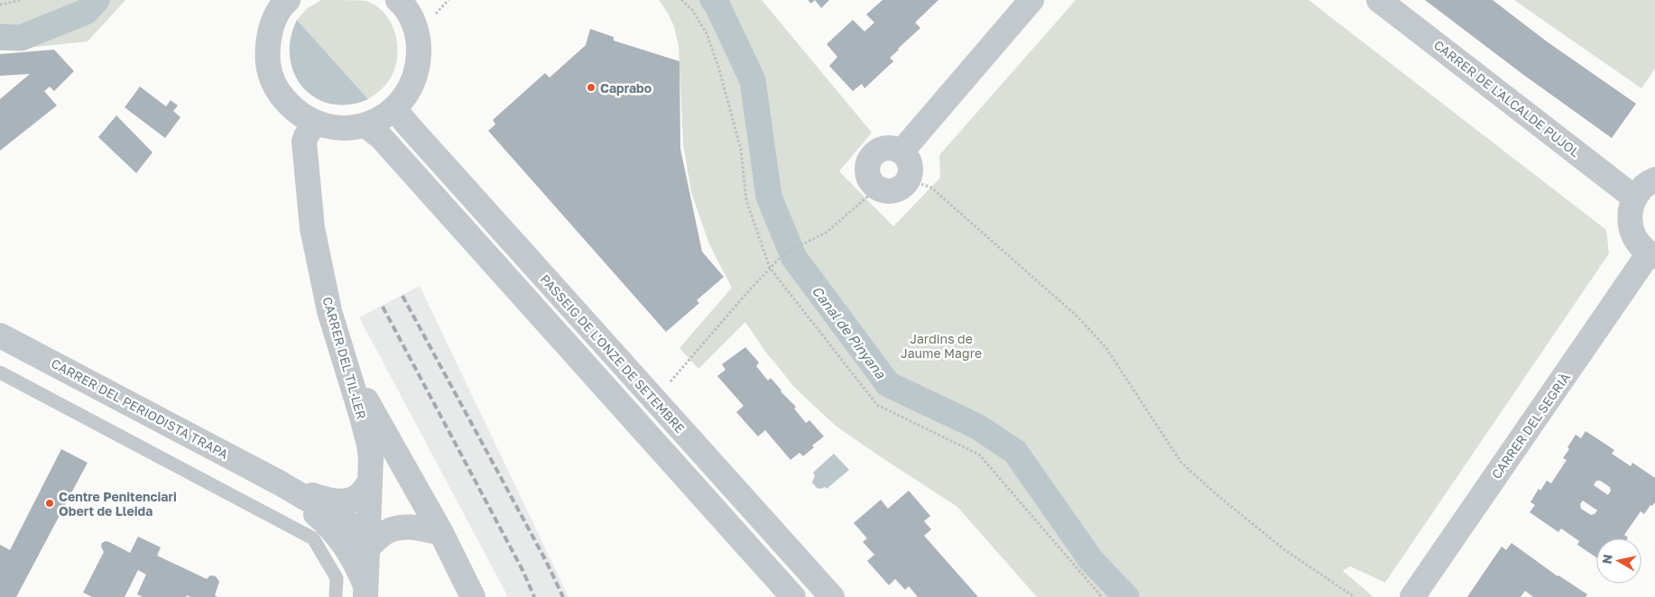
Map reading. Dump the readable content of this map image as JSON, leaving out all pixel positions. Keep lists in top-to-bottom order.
{
  "streets": {
    "street": [
      "CARRER DE L'ALCALDE PUJOL",
      "PASSEIG DE L'ONZE DE SETEMBRE",
      "CARRER DEL TIL·LER",
      "CARRER DEL PERIODISTA TRAPA",
      "CARRER DEL SEGRIÀ"
    ]
  },
  "crossings": [
    ["CARRER DEL TIL·LER", "CARRER DEL PERIODISTA TRAPA"]
  ],
  "water": ["Canal de Pinyana"],
  "parks": ["Jardins de Jaume Magre"],
  "places": ["Caprabo", "Centre Penitenciari Obert de Lleida"],
  "north": "left"
}
